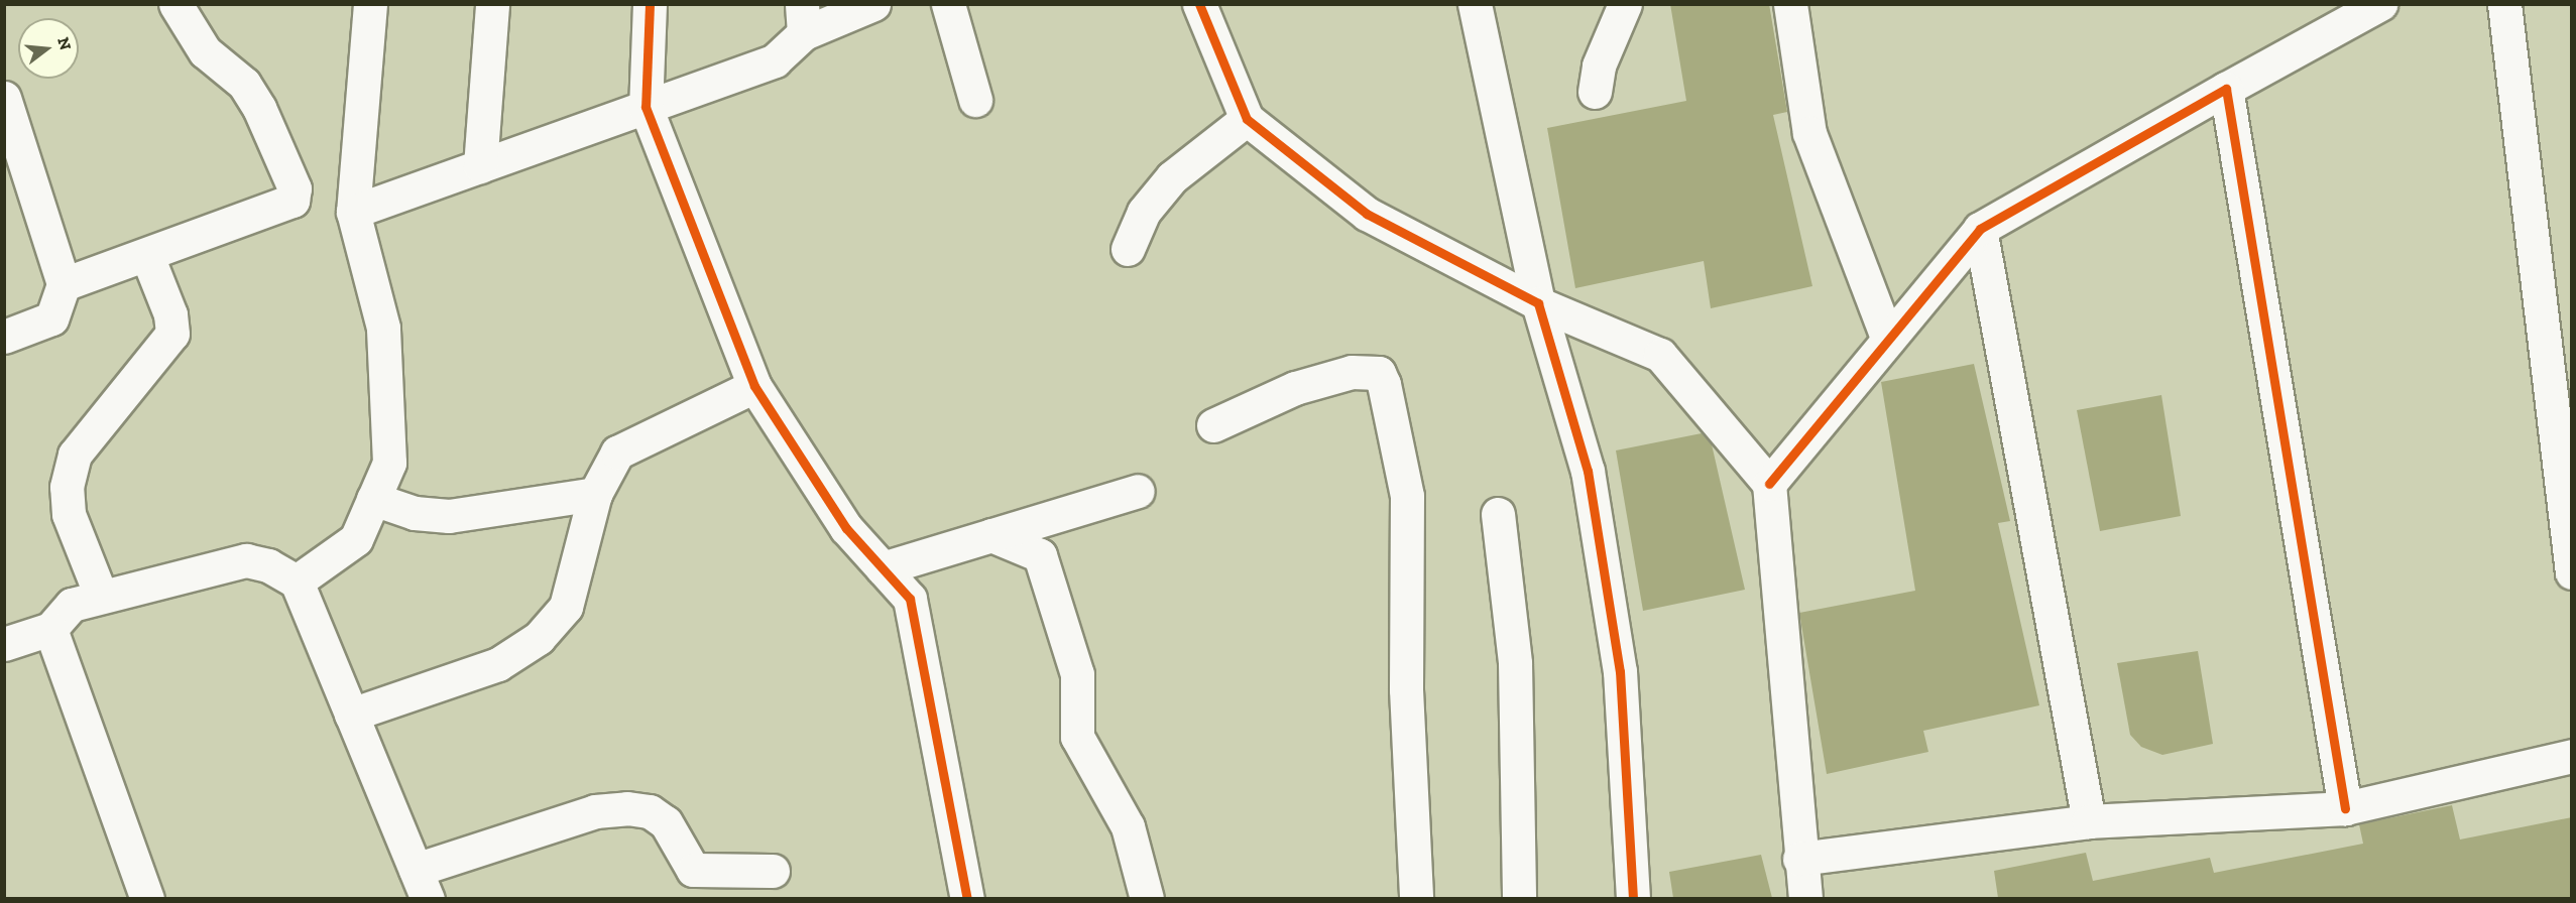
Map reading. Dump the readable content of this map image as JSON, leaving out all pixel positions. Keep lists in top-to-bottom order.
{
  "north": "right"
}
